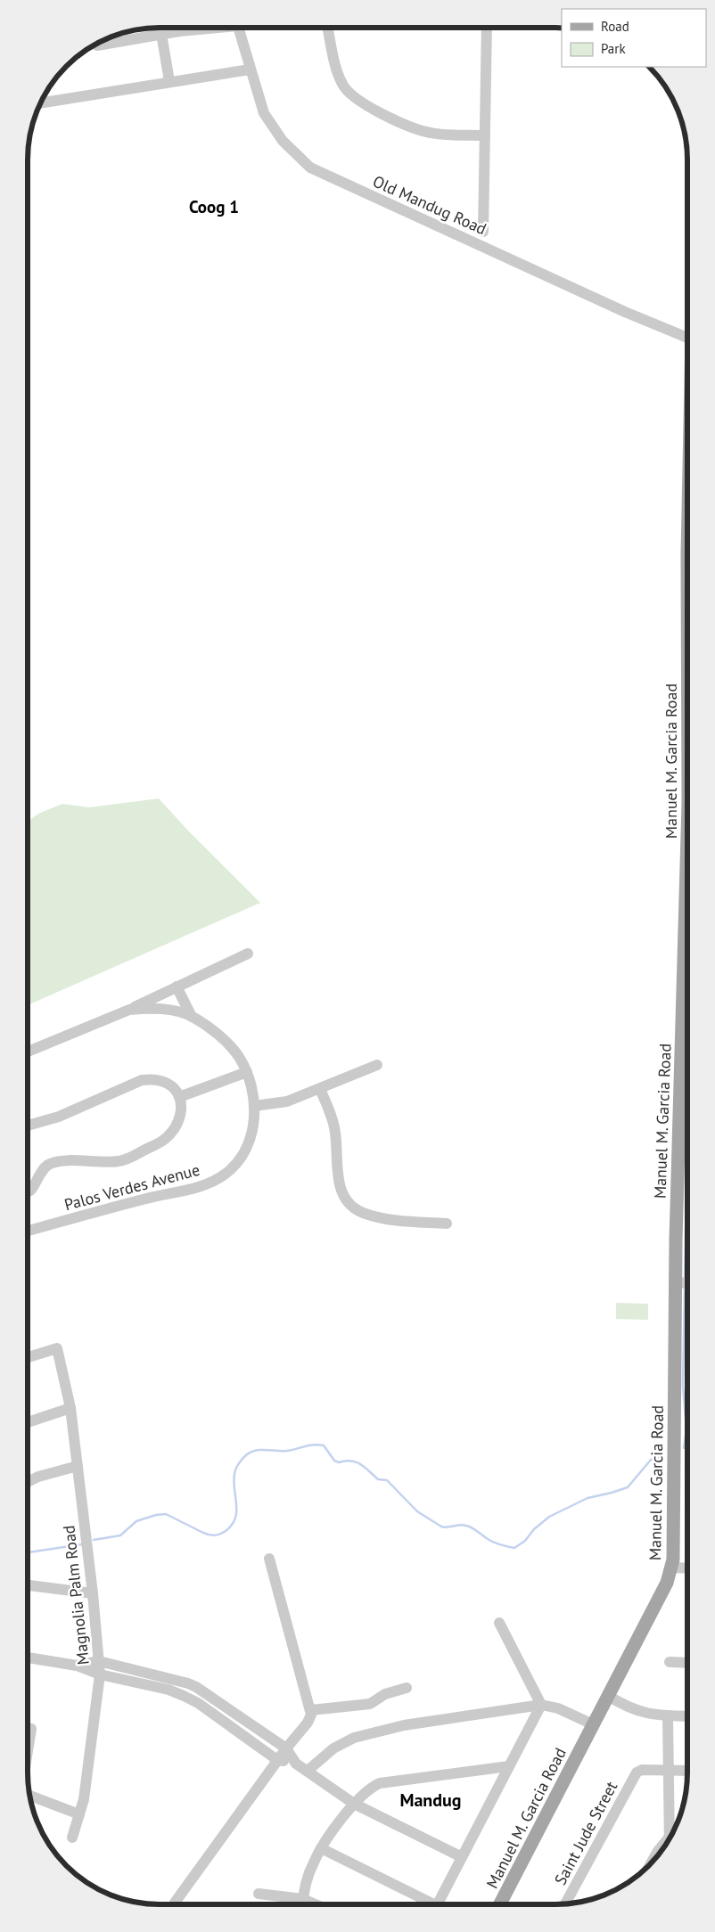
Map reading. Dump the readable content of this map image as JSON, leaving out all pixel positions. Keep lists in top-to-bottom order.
{
  "streets": {
    "main road": ["Manuel M. Garcia Road"],
    "street": [
      "Old Mandug Road",
      "Palos Verdes Avenue",
      "Magnolia Palm Road",
      "Saint Jude Street"
    ]
  },
  "districts": ["Coog 1", "Mandug"],
  "legend": ["Road", "Park"]
}
